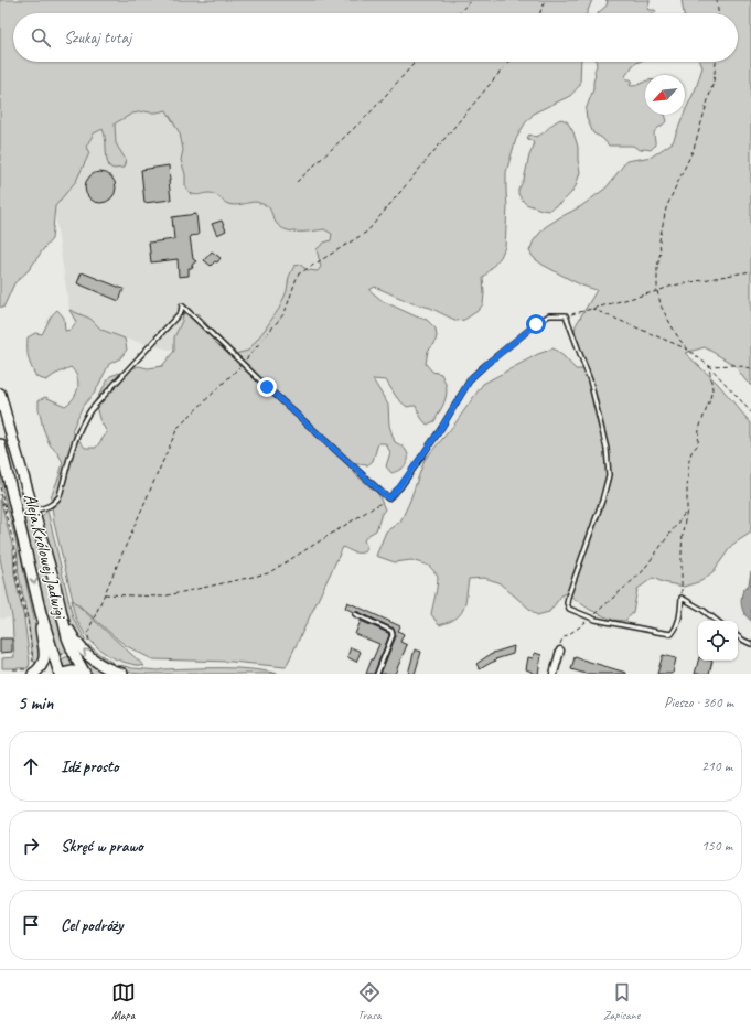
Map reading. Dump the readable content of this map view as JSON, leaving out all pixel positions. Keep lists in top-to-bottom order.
{
  "streets": {
    "main road": ["Aleja Królowej Jadwigi"]
  },
  "north": "bottom left",
  "page": {
    "search": "Szukaj tutaj",
    "heading": ["5 min", "Pieszo · 360 m"],
    "list": [
      ["Idź prosto", "210 m"],
      ["Skręć w prawo", "150 m"],
      "Cel podróży"
    ],
    "nav": ["Mapa", "Trasa", "Zapisane"]
  }
}
